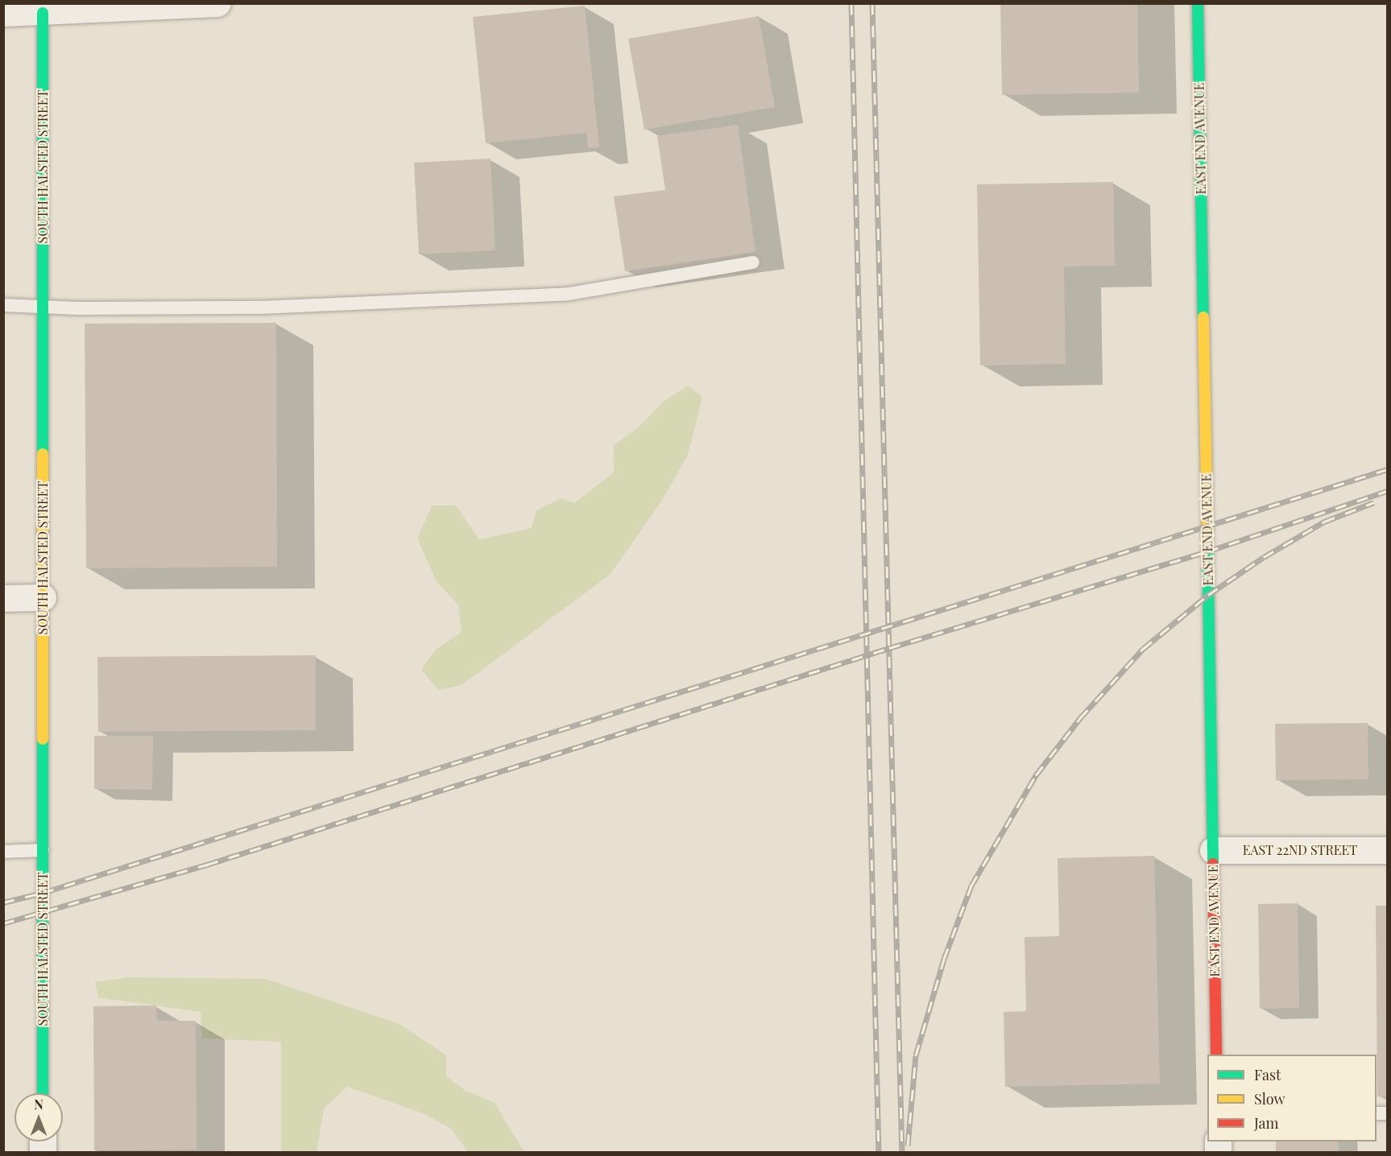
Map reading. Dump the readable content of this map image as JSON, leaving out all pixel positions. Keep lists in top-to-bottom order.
{
  "streets": {
    "street": ["EAST END AVENUE", "SOUTH HALSTED STREET", "EAST 22ND STREET"]
  },
  "crossings": [
    ["EAST END AVENUE", "EAST 22ND STREET"]
  ],
  "legend": ["Fast", "Slow", "Jam"],
  "north": "top"
}
